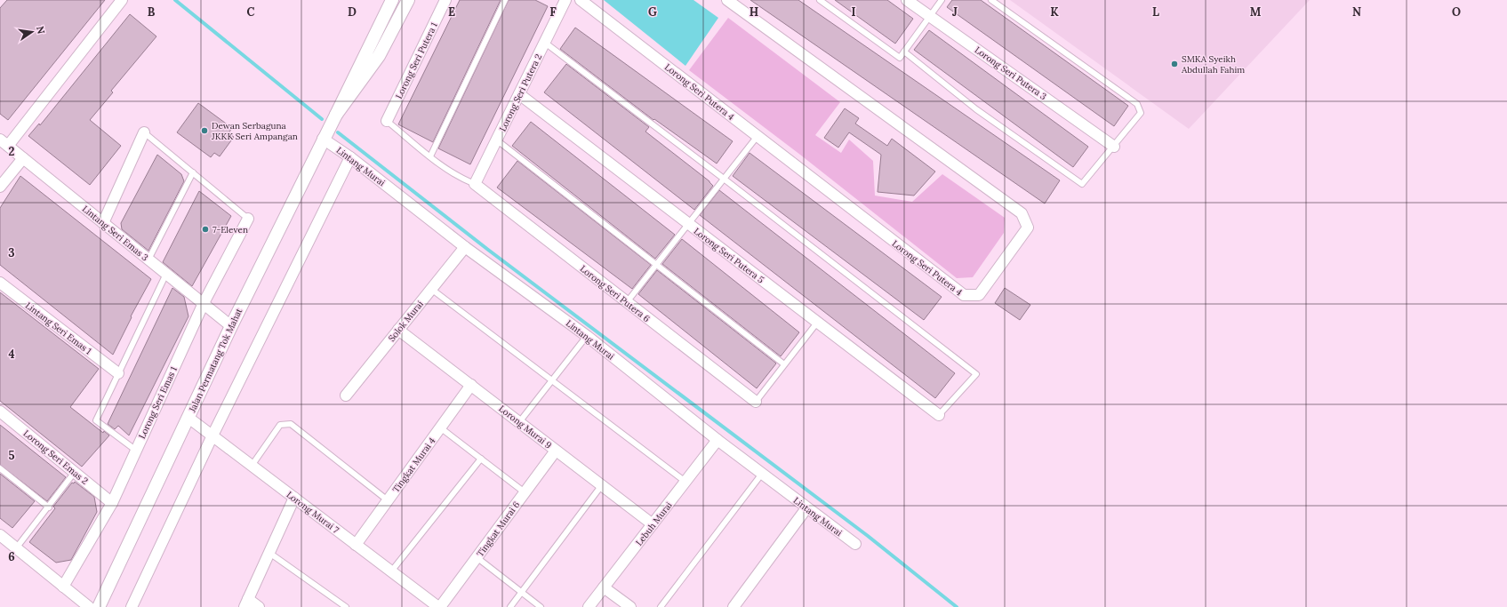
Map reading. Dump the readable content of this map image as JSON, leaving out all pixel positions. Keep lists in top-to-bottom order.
{
  "streets": {
    "street": [
      "Lorong Seri Putera 1",
      "Lorong Seri Putera 3",
      "Lorong Seri Putera 4",
      "Lorong Seri Putera 2",
      "Lintang Murai",
      "Lintang Seri Emas 3",
      "Lorong Seri Putera 5",
      "Lorong Seri Putera 6",
      "Solok Murai",
      "Lintang Seri Emas 1",
      "Jalan Permatang Tok Mahat",
      "Lorong Seri Emas 1",
      "Lorong Murai 9",
      "Lorong Seri Emas 2",
      "Tingkat Murai 4",
      "Lorong Murai 7",
      "Lebuh Murai",
      "Tingkat Murai 6"
    ]
  },
  "crossings": [
    ["Lorong Seri Putera 2", "Lorong Seri Putera 5"],
    ["Lorong Seri Putera 2", "Lorong Seri Putera 6"],
    ["Lintang Murai", "Solok Murai"],
    ["Lintang Murai", "Jalan Permatang Tok Mahat"],
    ["Lintang Murai", "Lebuh Murai"],
    ["Lintang Seri Emas 3", "Jalan Permatang Tok Mahat"],
    ["Lintang Seri Emas 3", "Lorong Seri Emas 1"],
    ["Solok Murai", "Lorong Murai 9"],
    ["Jalan Permatang Tok Mahat", "Lorong Murai 7"],
    ["Lorong Seri Emas 1", "Lorong Seri Emas 2"],
    ["Lorong Murai 9", "Tingkat Murai 4"],
    ["Lorong Murai 9", "Lebuh Murai"],
    ["Lorong Murai 9", "Tingkat Murai 6"],
    ["Tingkat Murai 4", "Lorong Murai 7"],
    ["Lorong Murai 7", "Tingkat Murai 6"]
  ],
  "places": ["SMKA Syeikh Abdullah Fahim", "Dewan Serbaguna JKKK Seri Ampangan", "7-Eleven"],
  "north": "right",
  "grid": {
    "columns": [
      "B",
      "C",
      "D",
      "E",
      "F",
      "G",
      "H",
      "I",
      "J",
      "K",
      "L",
      "M",
      "N",
      "O"
    ],
    "rows": [
      "2",
      "3",
      "4",
      "5",
      "6"
    ]
  }
}
